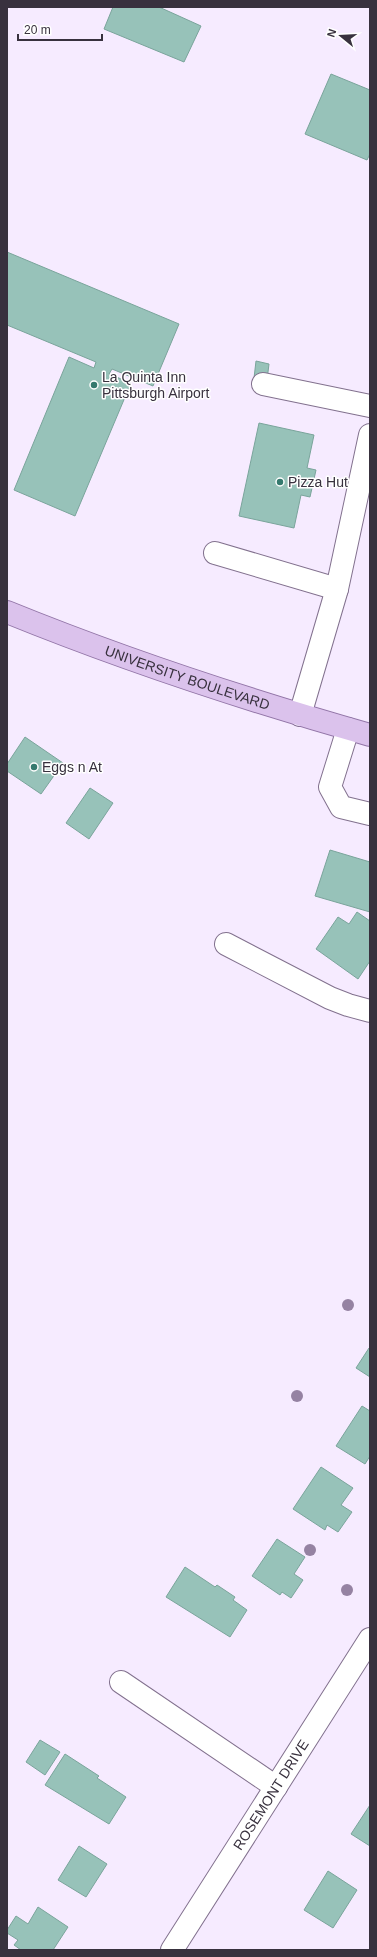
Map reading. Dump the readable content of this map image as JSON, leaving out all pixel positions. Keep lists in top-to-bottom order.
{
  "streets": {
    "main road": ["UNIVERSITY BOULEVARD"],
    "street": ["ROSEMONT DRIVE"]
  },
  "places": ["La Quinta Inn Pittsburgh Airport", "Pizza Hut", "Eggs n At"],
  "scale_bar": "20 m",
  "north": "left"
}
